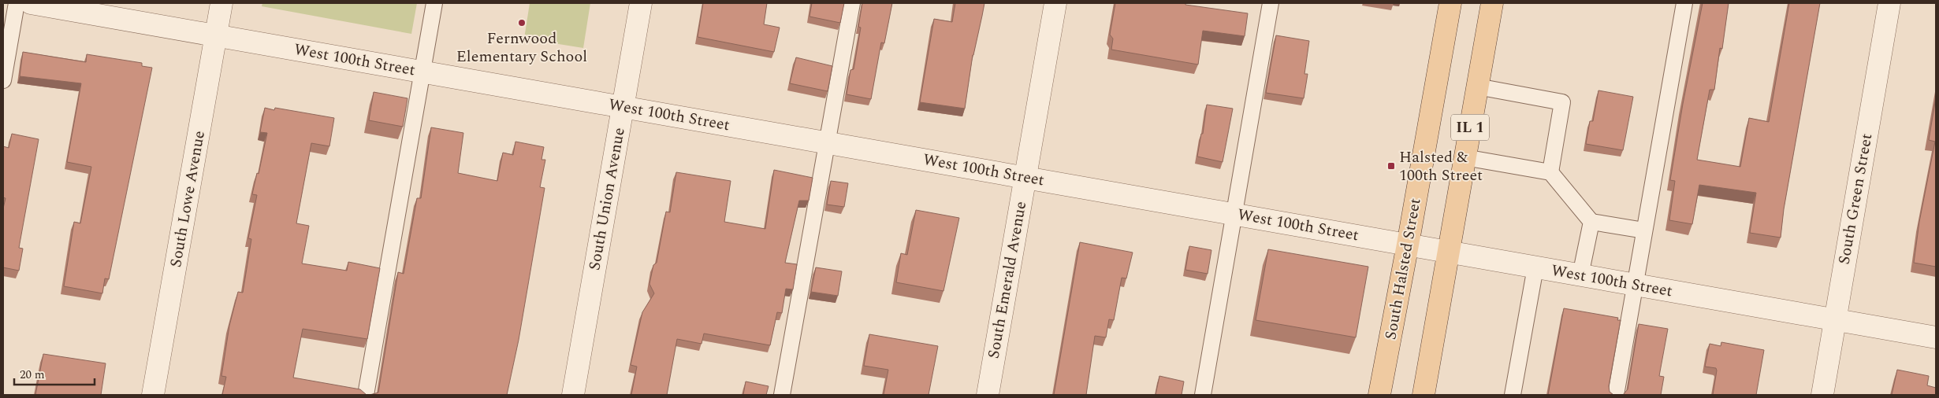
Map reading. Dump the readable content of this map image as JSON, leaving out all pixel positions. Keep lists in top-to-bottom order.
{
  "streets": {
    "main road": ["IL 1", "South Halsted Street"],
    "street": [
      "West 100th Street",
      "South Lowe Avenue",
      "South Union Avenue",
      "South Green Street",
      "South Emerald Avenue"
    ]
  },
  "crossings": [
    ["West 100th Street", "IL 1"],
    ["West 100th Street", "South Lowe Avenue"],
    ["West 100th Street", "South Union Avenue"],
    ["West 100th Street", "South Green Street"],
    ["West 100th Street", "South Halsted Street"],
    ["West 100th Street", "South Emerald Avenue"]
  ],
  "places": {
    "other": ["Fernwood Elementary School"],
    "transit": ["Halsted & 100th Street"]
  },
  "scale_bar": "20 m"
}
